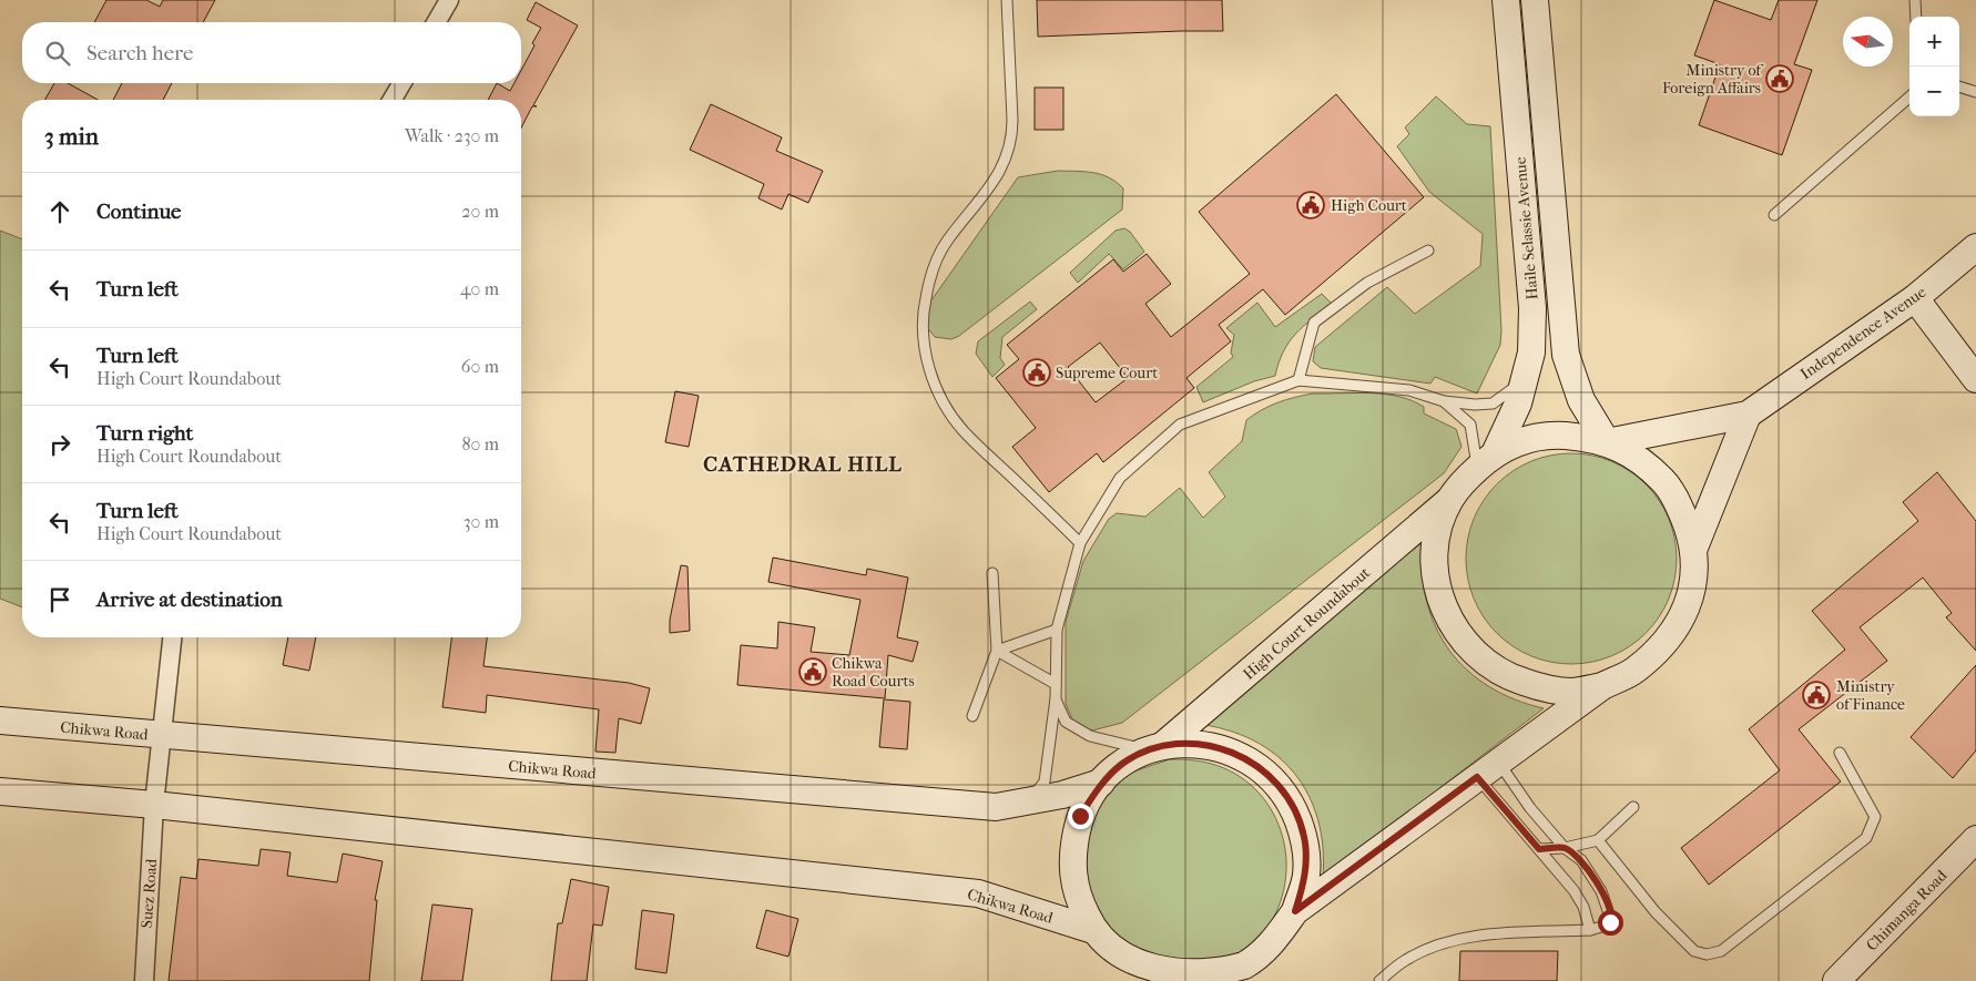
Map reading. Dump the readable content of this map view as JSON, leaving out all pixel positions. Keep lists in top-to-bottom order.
{
  "streets": {
    "main road": [
      "Haile Selassie Avenue",
      "Independence Avenue",
      "High Court Roundabout",
      "Chikwa Road",
      "Chimanga Road"
    ],
    "street": ["Suez Road"]
  },
  "crossings": [
    ["Haile Selassie Avenue", "Independence Avenue"],
    ["Haile Selassie Avenue", "High Court Roundabout"],
    ["Independence Avenue", "High Court Roundabout"],
    ["High Court Roundabout", "Chikwa Road"],
    ["Chikwa Road", "Suez Road"]
  ],
  "districts": ["CATHEDRAL HILL"],
  "places": {
    "public building": [
      "Ministry of Foreign Affairs",
      "High Court",
      "Supreme Court",
      "Chikwa Road Courts",
      "Ministry of Finance"
    ]
  },
  "north": "left",
  "page": {
    "map_buttons": ["+", "−"],
    "search": "Search here",
    "heading": ["3 min", "Walk · 230 m"],
    "list": [
      ["Continue", "20 m"],
      ["Turn left", "40 m"],
      ["Turn left", "High Court Roundabout", "60 m"],
      ["Turn right", "High Court Roundabout", "80 m"],
      ["Turn left", "High Court Roundabout", "30 m"],
      "Arrive at destination"
    ]
  }
}
